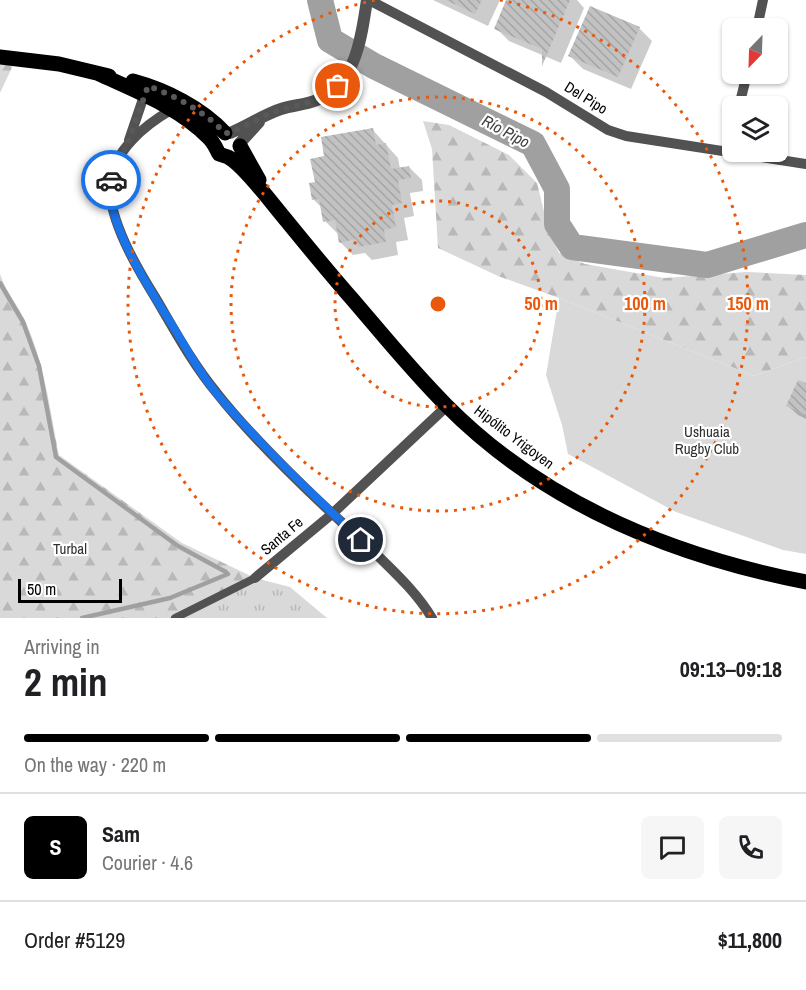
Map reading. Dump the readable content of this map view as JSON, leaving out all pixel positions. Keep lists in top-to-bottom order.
{
  "streets": {
    "main road": ["Hipólito Yrigoyen"],
    "street": ["Del Pipo", "Santa Fe"]
  },
  "crossings": [
    ["Hipólito Yrigoyen", "Santa Fe"]
  ],
  "water": ["Río Pipo"],
  "parks": ["Ushuaia Rugby Club", "Turbal"],
  "scale_bar": "50 m",
  "north": "bottom left",
  "page": {
    "scale": "50 m",
    "heading": ["2 min", "Arriving in", "09:13–09:18"],
    "panel": [
      "Sam",
      "Courier · 4.6",
      "Order #5129",
      "$11,800"
    ],
    "bar": "On the way · 220 m",
    "round": "S"
  },
  "rings": ["50 m", "100 m", "150 m"]
}
